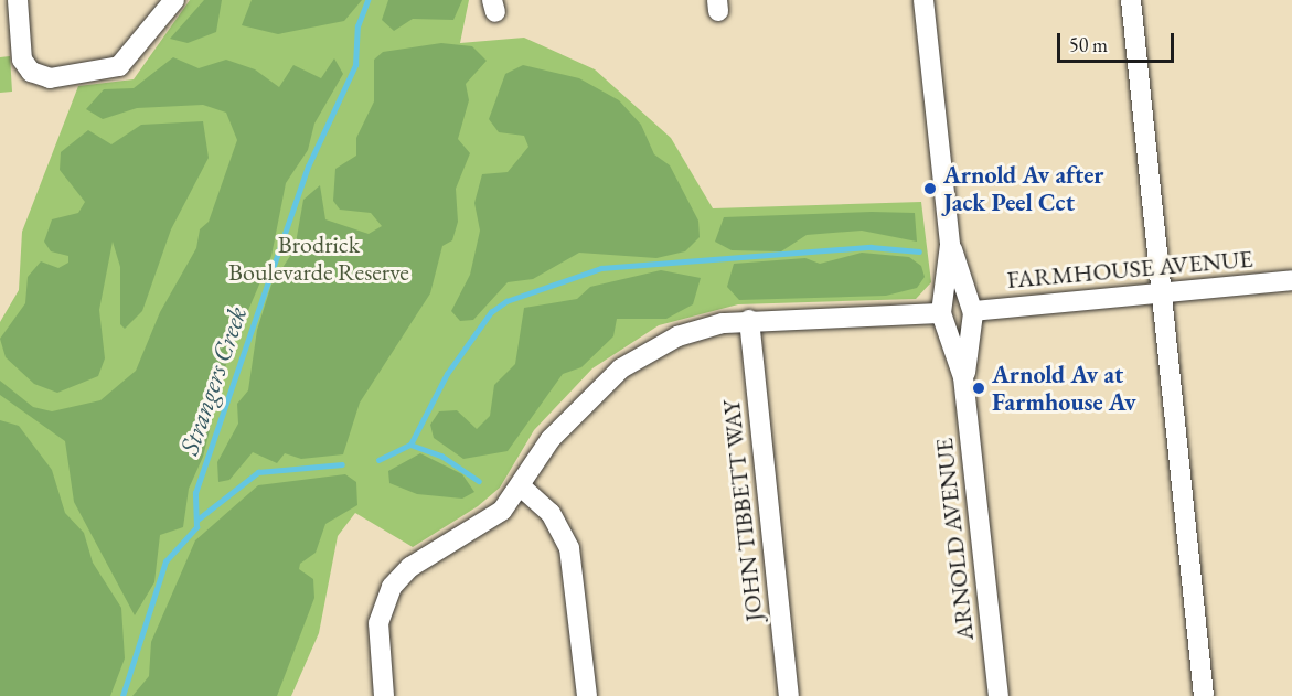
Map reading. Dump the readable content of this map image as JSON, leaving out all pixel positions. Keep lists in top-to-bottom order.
{
  "streets": {
    "street": ["FARMHOUSE AVENUE", "JOHN TIBBETT WAY", "ARNOLD AVENUE"]
  },
  "crossings": [
    ["FARMHOUSE AVENUE", "ARNOLD AVENUE"]
  ],
  "water": ["Strangers Creek"],
  "parks": ["Brodrick Boulevarde Reserve"],
  "places": ["Arnold Av after Jack Peel Cct", "Arnold Av at Farmhouse Av"],
  "scale_bar": "50 m"
}
